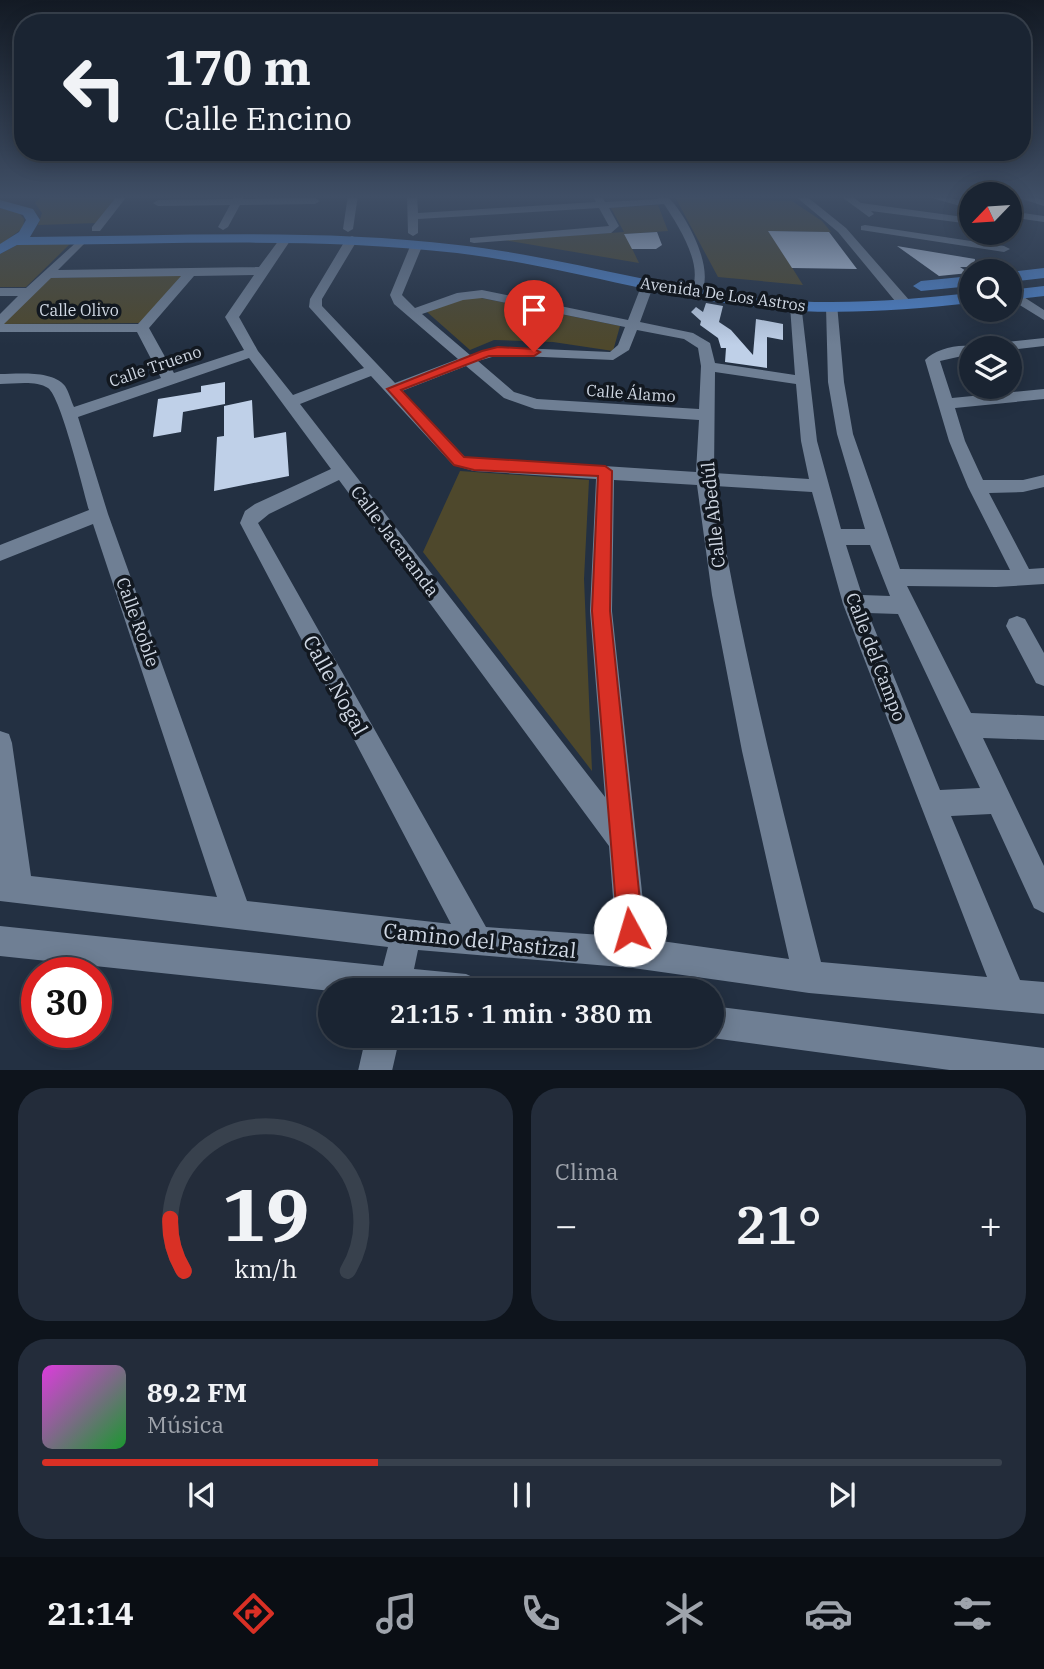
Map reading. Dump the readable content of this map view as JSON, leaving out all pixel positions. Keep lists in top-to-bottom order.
{
  "streets": {
    "main road": ["Avenida De Los Astros"],
    "street": [
      "Calle Olivo",
      "Calle Trueno",
      "Calle Álamo",
      "Calle Abedúl",
      "Calle Jacaranda",
      "Calle Roble",
      "Calle del Campo",
      "Calle Nogal",
      "Camino del Pastizal"
    ]
  },
  "crossings": [
    ["Avenida De Los Astros", "Calle del Campo"],
    ["Calle Olivo", "Calle Trueno"],
    ["Calle Trueno", "Calle Jacaranda"],
    ["Calle Trueno", "Calle Roble"],
    ["Calle Álamo", "Calle Abedúl"],
    ["Calle Abedúl", "Camino del Pastizal"],
    ["Calle Jacaranda", "Calle Nogal"],
    ["Calle Roble", "Camino del Pastizal"],
    ["Calle del Campo", "Camino del Pastizal"],
    ["Calle Nogal", "Camino del Pastizal"]
  ],
  "north": "bottom left",
  "page": {
    "turn": ["170 m", "Calle Encino"],
    "limit": "30",
    "trip": "21:15 · 1 min · 380 m",
    "tile": "Clima",
    "heat": ["−", "21°", "+"],
    "song": ["89.2 FM", "Música"],
    "tabs": "21:14",
    "gauge": ["19", "km/h"]
  }
}
